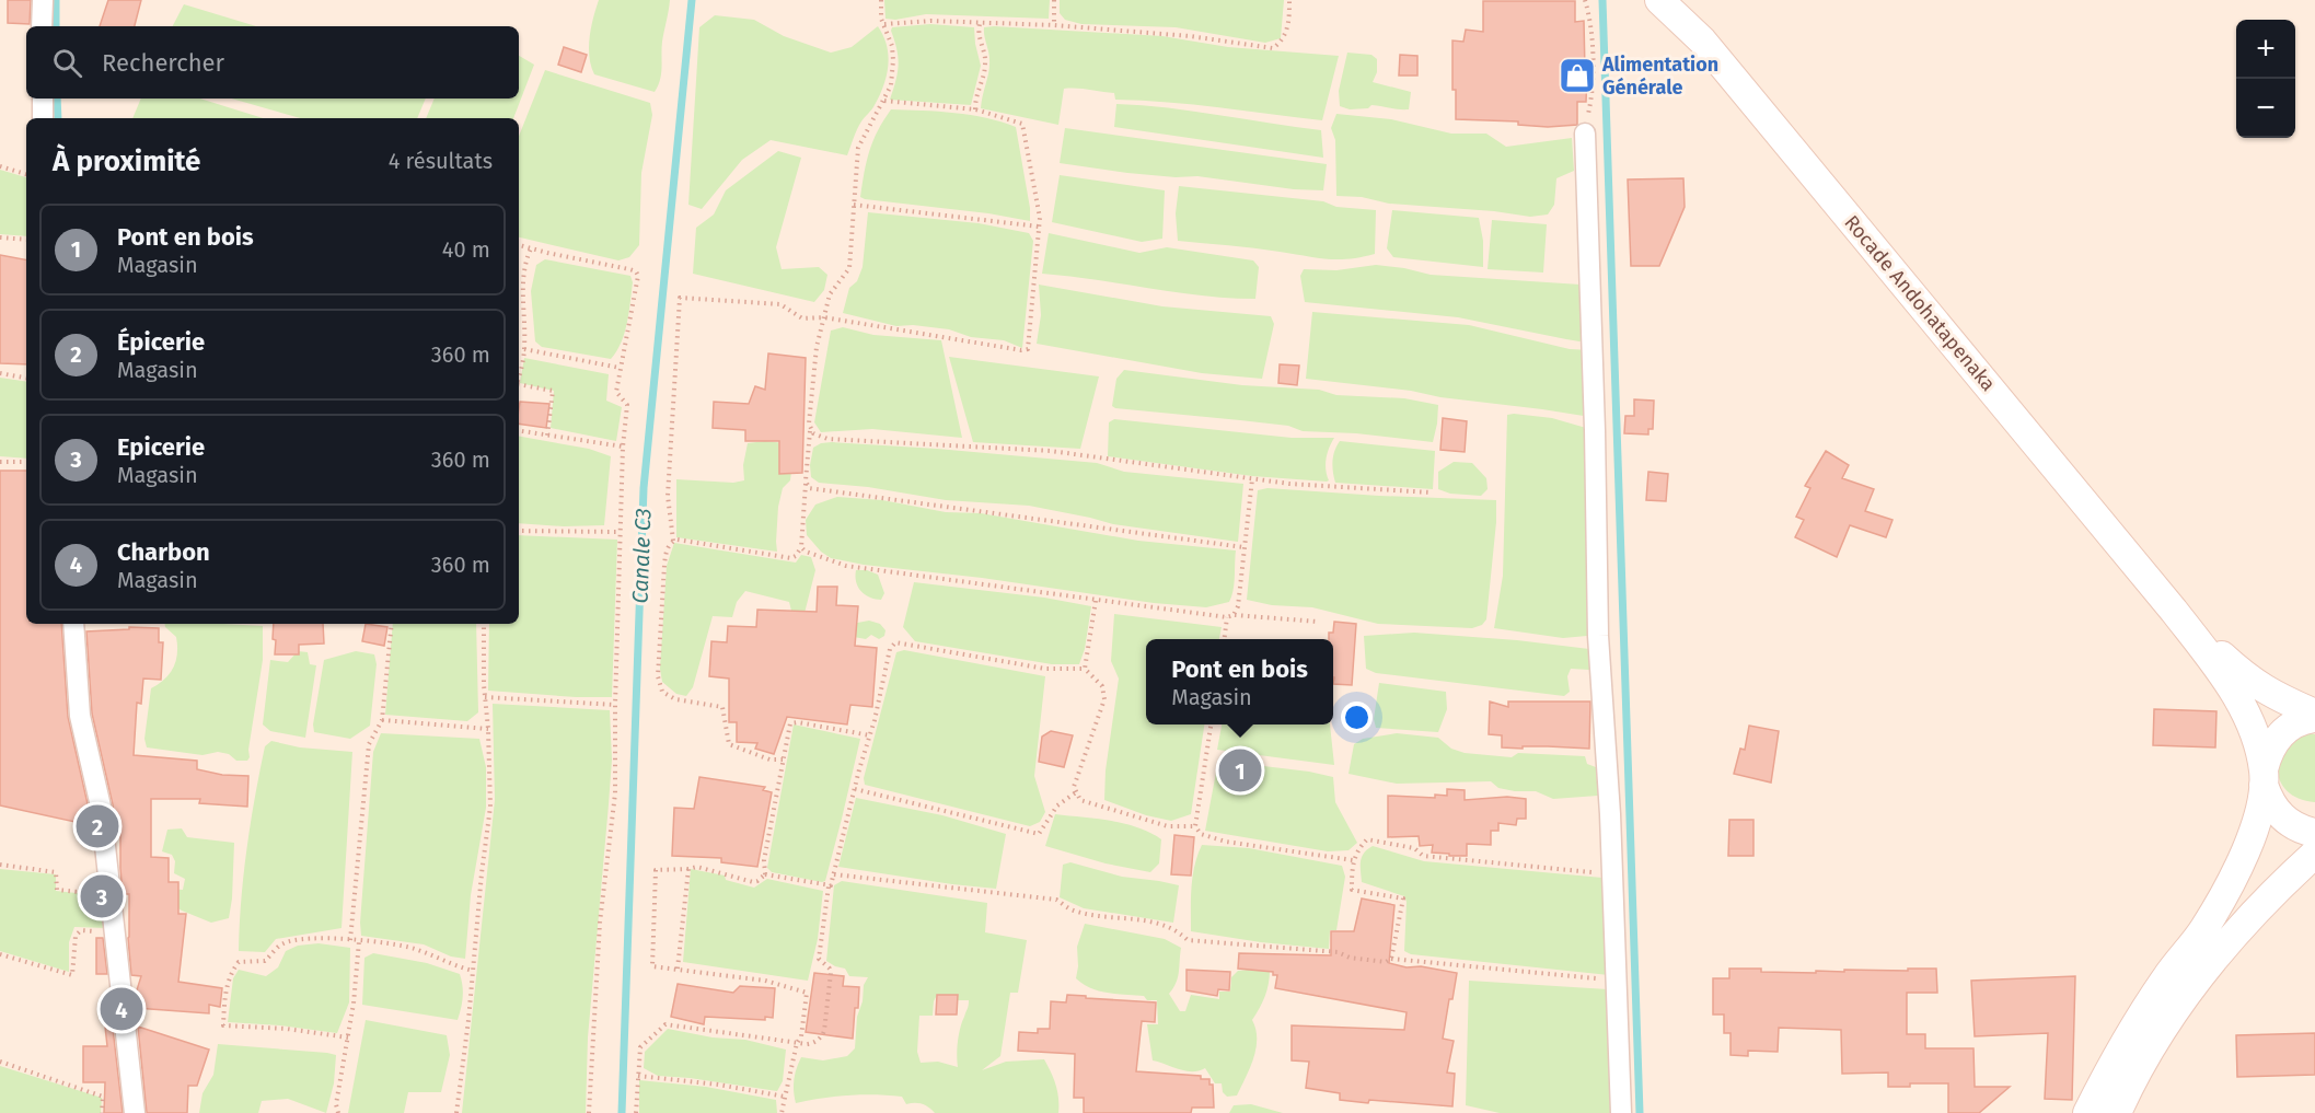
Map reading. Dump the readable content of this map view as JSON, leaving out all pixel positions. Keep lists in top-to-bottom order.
{
  "streets": {
    "main road": ["Rocade Andohatapenaka"]
  },
  "water": ["Canale C3"],
  "places": {
    "shop": ["Alimentation Générale"]
  },
  "page": {
    "map_buttons": ["+", "−"],
    "search": "Rechercher",
    "heading": ["À proximité", "4 résultats"],
    "list": [
      {
        "mark": "1",
        "name": "Pont en bois",
        "note": "Magasin",
        "value": "40 m"
      },
      {
        "mark": "2",
        "name": "Épicerie",
        "note": "Magasin",
        "value": "360 m"
      },
      {
        "mark": "3",
        "name": "Epicerie",
        "note": "Magasin",
        "value": "360 m"
      },
      {
        "mark": "4",
        "name": "Charbon",
        "note": "Magasin",
        "value": "360 m"
      }
    ],
    "popup": ["Pont en bois", "Magasin"],
    "pins": [
      "1",
      "2",
      "3",
      "4"
    ]
  }
}
